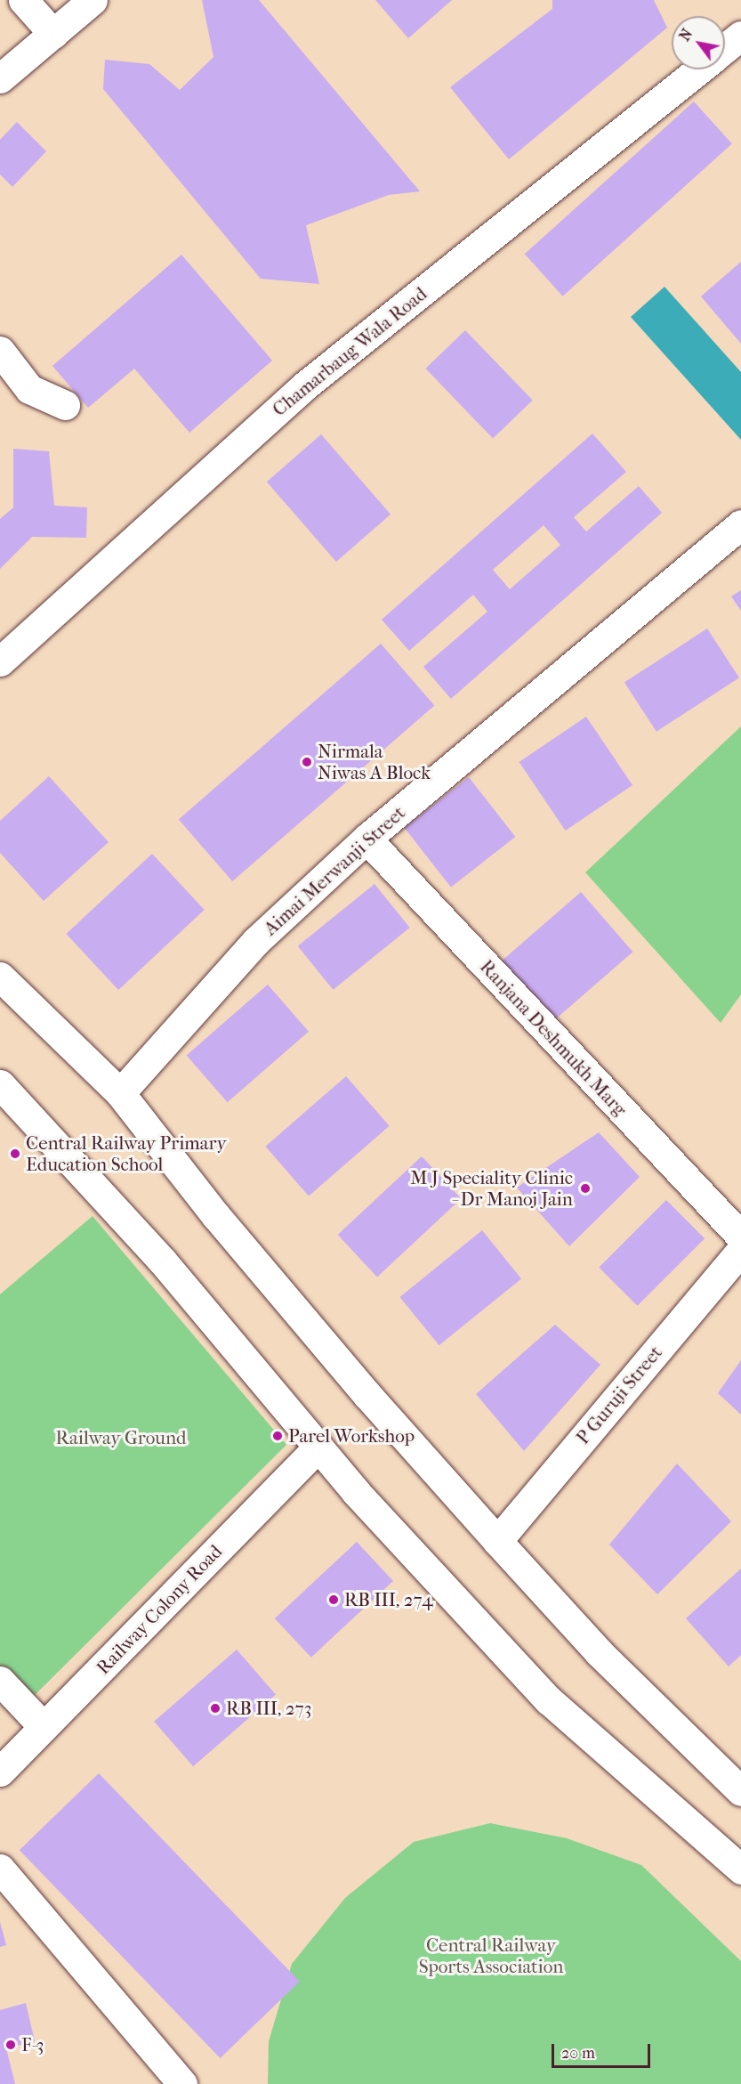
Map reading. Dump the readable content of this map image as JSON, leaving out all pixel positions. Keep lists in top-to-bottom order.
{
  "streets": {
    "main road": [
      "Chamarbaug Wala Road",
      "Aimai Merwanji Street",
      "Ranjana Deshmukh Marg",
      "P Guruji Street",
      "Railway Colony Road"
    ]
  },
  "crossings": [
    ["Aimai Merwanji Street", "Ranjana Deshmukh Marg"]
  ],
  "parks": ["Railway Ground", "Central Railway Sports Association"],
  "places": [
    "Nirmala Niwas A Block",
    "Central Railway Primary Education School",
    "M J Speciality Clinic - Dr Manoj Jain",
    "Parel Workshop",
    "RB III, 274",
    "RB III, 273",
    "F-3"
  ],
  "scale_bar": "20 m",
  "north": "top left"
}
